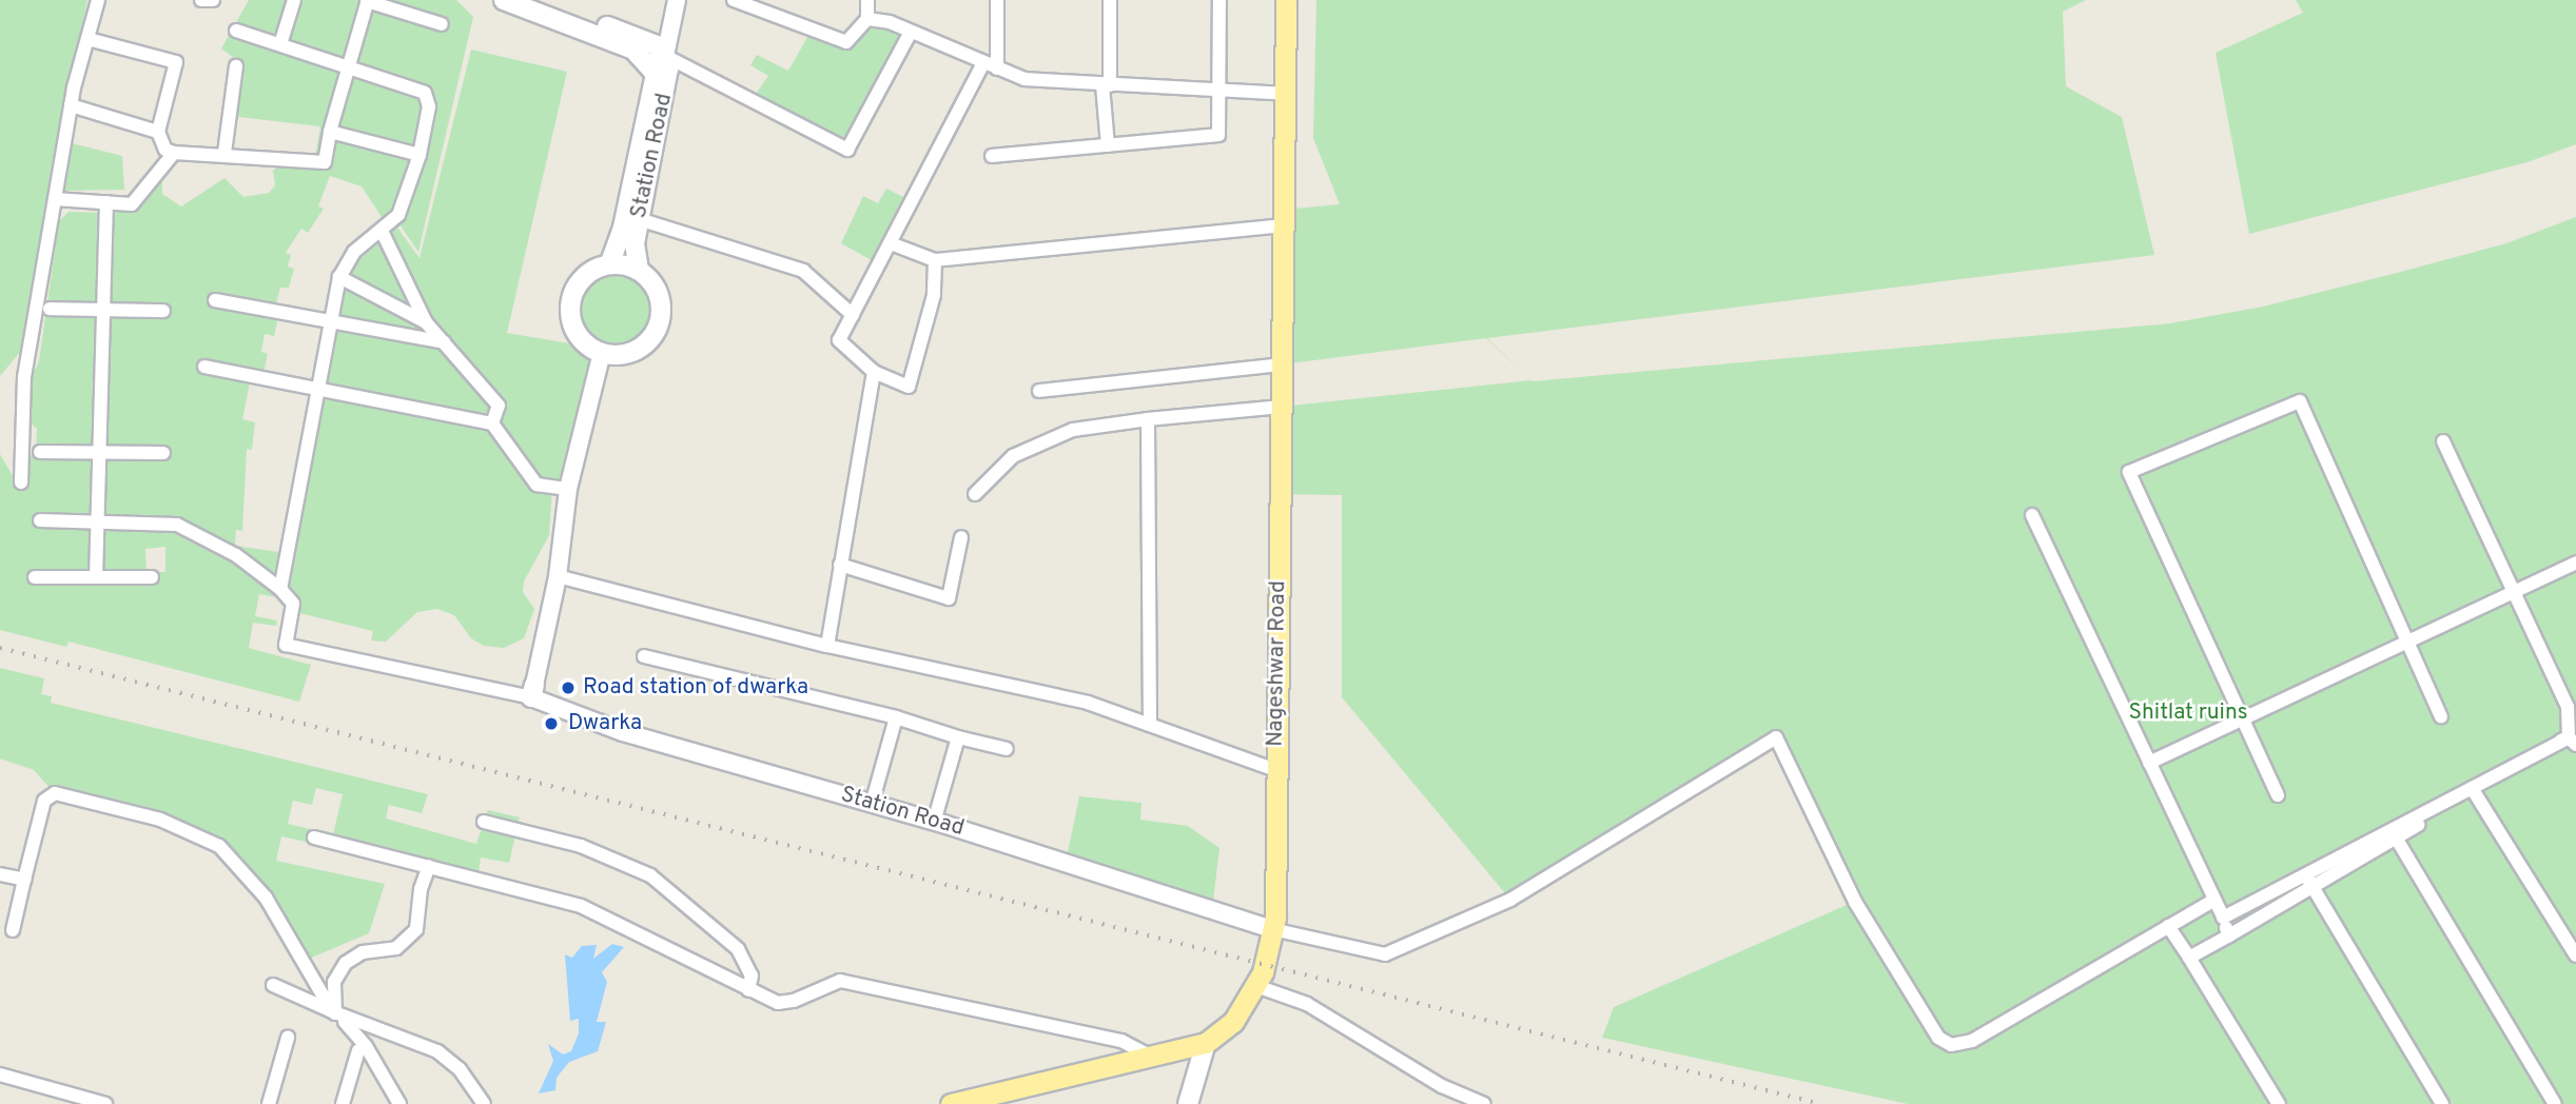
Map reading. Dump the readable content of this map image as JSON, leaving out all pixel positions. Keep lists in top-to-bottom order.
{
  "streets": {
    "main road": ["Station Road", "Nageshwar Road"]
  },
  "crossings": [
    ["Station Road", "Nageshwar Road"]
  ],
  "parks": ["Shitlat ruins"],
  "places": ["Road station of dwarka", "Dwarka"]
}
